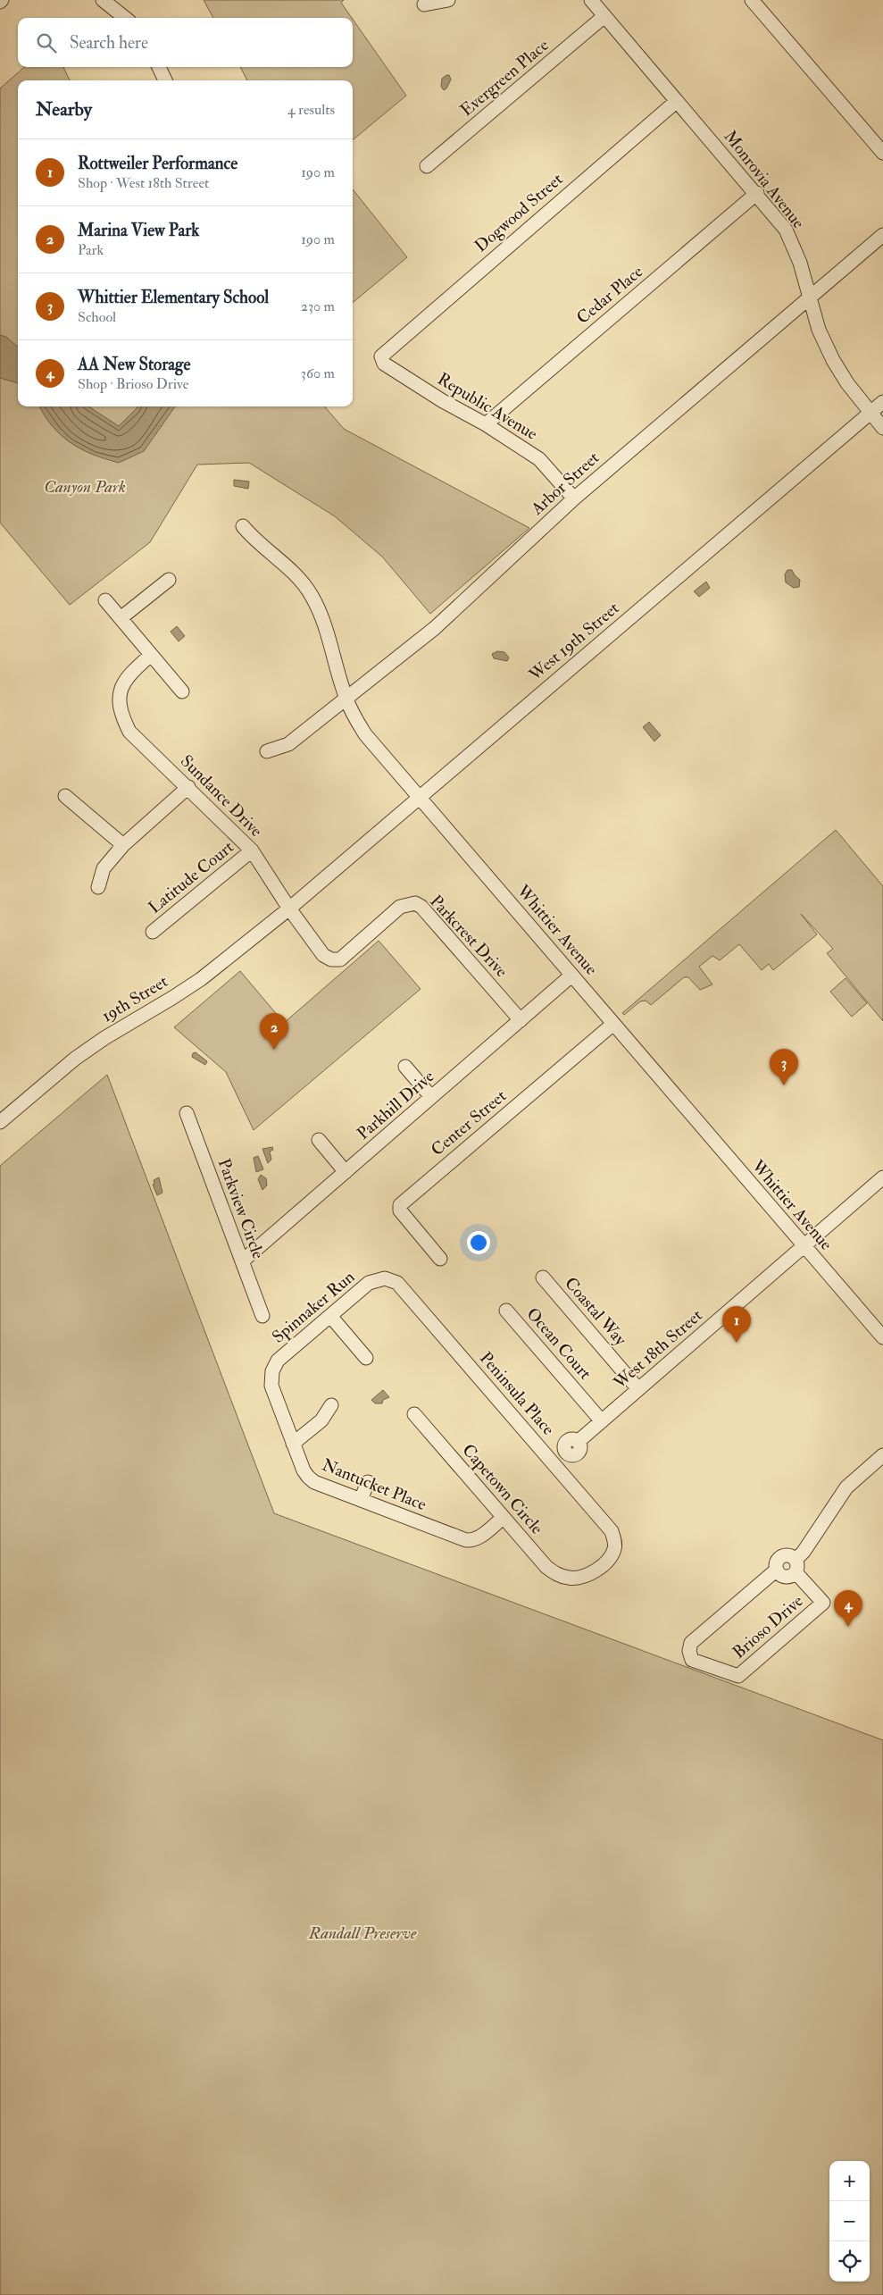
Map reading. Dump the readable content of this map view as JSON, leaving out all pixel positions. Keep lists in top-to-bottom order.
{
  "streets": {
    "street": [
      "Evergreen Place",
      "Monrovia Avenue",
      "Dogwood Street",
      "Cedar Place",
      "Republic Avenue",
      "Arbor Street",
      "West 19th Street",
      "Sundance Drive",
      "Latitude Court",
      "Whittier Avenue",
      "Parkcrest Drive",
      "19th Street",
      "Parkhill Drive",
      "Center Street",
      "Parkview Circle",
      "Spinnaker Run",
      "Coastal Way",
      "Ocean Court",
      "West 18th Street",
      "Peninsula Place",
      "Nantucket Place",
      "Capetown Circle",
      "Brioso Drive"
    ]
  },
  "crossings": [
    ["Evergreen Place", "Monrovia Avenue"],
    ["Monrovia Avenue", "Dogwood Street"],
    ["Monrovia Avenue", "Cedar Place"],
    ["Monrovia Avenue", "Arbor Street"],
    ["Monrovia Avenue", "West 19th Street"],
    ["Dogwood Street", "Republic Avenue"],
    ["Cedar Place", "Republic Avenue"],
    ["Republic Avenue", "Arbor Street"],
    ["Arbor Street", "Whittier Avenue"],
    ["West 19th Street", "Sundance Drive"],
    ["West 19th Street", "Whittier Avenue"],
    ["West 19th Street", "Parkcrest Drive"],
    ["West 19th Street", "19th Street"],
    ["Sundance Drive", "Latitude Court"],
    ["Sundance Drive", "Parkcrest Drive"],
    ["Sundance Drive", "19th Street"],
    ["Whittier Avenue", "Parkhill Drive"],
    ["Whittier Avenue", "Center Street"],
    ["Whittier Avenue", "West 18th Street"],
    ["Parkcrest Drive", "19th Street"],
    ["Parkcrest Drive", "Parkhill Drive"],
    ["Parkhill Drive", "Parkview Circle"],
    ["Spinnaker Run", "Peninsula Place"],
    ["Spinnaker Run", "Nantucket Place"],
    ["Coastal Way", "West 18th Street"],
    ["Ocean Court", "West 18th Street"],
    ["West 18th Street", "Peninsula Place"],
    ["Peninsula Place", "Capetown Circle"],
    ["Nantucket Place", "Capetown Circle"]
  ],
  "parks": ["Canyon Park", "Randall Preserve"],
  "page": {
    "search": "Search here",
    "heading": ["Nearby", "4 results"],
    "list": [
      {
        "mark": "1",
        "name": "Rottweiler Performance",
        "note": "Shop · West 18th Street",
        "value": "190 m"
      },
      {
        "mark": "2",
        "name": "Marina View Park",
        "note": "Park",
        "value": "190 m"
      },
      {
        "mark": "3",
        "name": "Whittier Elementary School",
        "note": "School",
        "value": "230 m"
      },
      {
        "mark": "4",
        "name": "AA New Storage",
        "note": "Shop · Brioso Drive",
        "value": "360 m"
      }
    ],
    "pins": [
      "2",
      "3",
      "1",
      "4"
    ],
    "map_buttons": ["+", "−"]
  }
}
